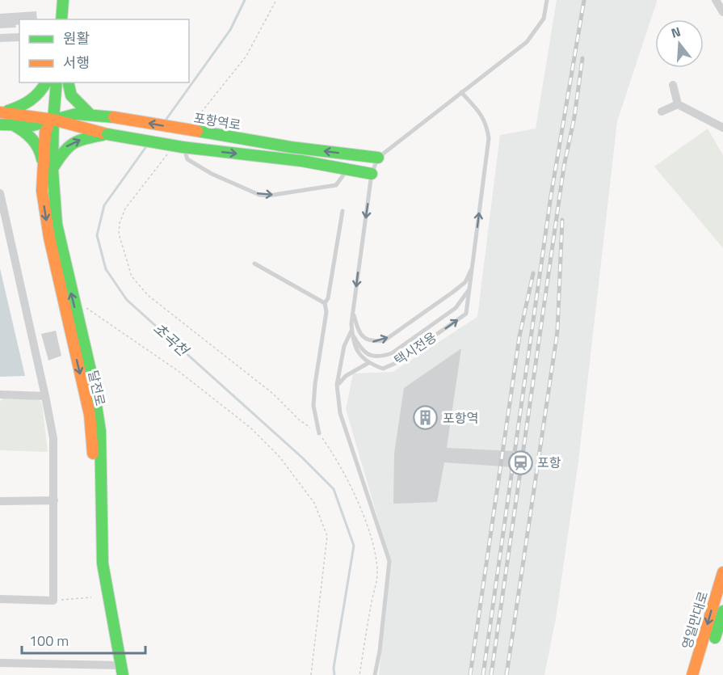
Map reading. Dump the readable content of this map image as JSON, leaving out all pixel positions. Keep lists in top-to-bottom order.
{
  "streets": {
    "main road": ["포항역로", "달전로", "영일만대로"],
    "lane": ["택시전용"]
  },
  "crossings": [
    ["포항역로", "달전로"]
  ],
  "one_way": ["택시전용"],
  "water": ["초곡천"],
  "places": {
    "building": ["포항역"],
    "station": ["포항"]
  },
  "legend": ["원활", "서행"],
  "scale_bar": "100 m",
  "north": "top"
}
